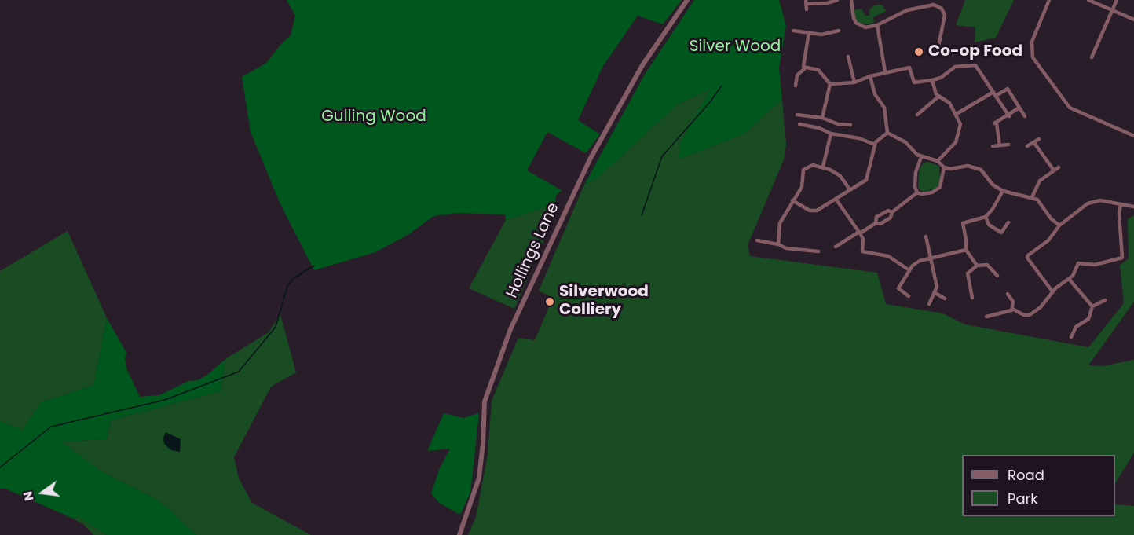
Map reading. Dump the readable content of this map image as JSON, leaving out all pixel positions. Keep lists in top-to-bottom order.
{
  "streets": {
    "street": ["Hollings Lane"]
  },
  "parks": ["Silver Wood", "Gulling Wood"],
  "places": ["Co-op Food", "Silverwood Colliery"],
  "legend": ["Road", "Park"],
  "north": "left"
}
